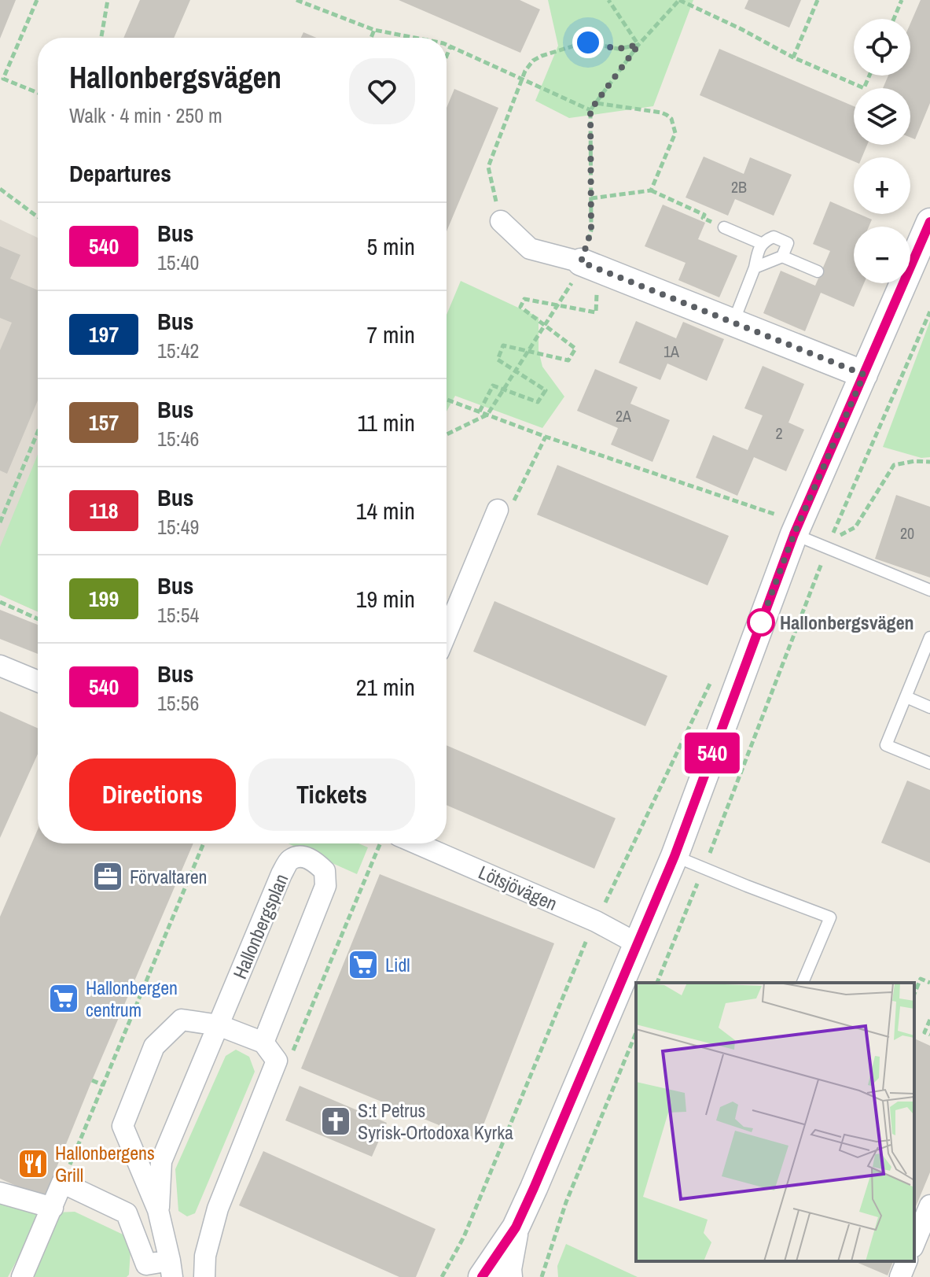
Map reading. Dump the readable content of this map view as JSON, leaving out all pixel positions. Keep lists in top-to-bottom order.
{
  "streets": {
    "street": ["Lötsjövägen", "Hallonbergsplan"]
  },
  "places": {
    "other": ["Hallonbergsvägen"],
    "office": ["Förvaltaren"],
    "supermarket": ["Lidl", "Hallonbergen centrum"],
    "church": ["S:t Petrus Syrisk-Ortodoxa Kyrka"],
    "restaurant": ["Hallonbergens Grill"]
  },
  "lines": ["bus line 540"],
  "house_numbers": [
    "2B",
    "1A",
    "2A",
    "2",
    "20"
  ],
  "page": {
    "on_map": "540",
    "map_buttons": ["+", "−"],
    "heading": [
      ["Hallonbergsvägen", "Walk · 4 min · 250 m"],
      "Departures"
    ],
    "list": [
      {
        "mark": "540",
        "name": "Bus",
        "note": "15:40",
        "value": "5 min"
      },
      {
        "mark": "197",
        "name": "Bus",
        "note": "15:42",
        "value": "7 min"
      },
      {
        "mark": "157",
        "name": "Bus",
        "note": "15:46",
        "value": "11 min"
      },
      {
        "mark": "118",
        "name": "Bus",
        "note": "15:49",
        "value": "14 min"
      },
      {
        "mark": "199",
        "name": "Bus",
        "note": "15:54",
        "value": "19 min"
      },
      {
        "mark": "540",
        "name": "Bus",
        "note": "15:56",
        "value": "21 min"
      }
    ],
    "buttons": ["Directions", "Tickets"]
  }
}
